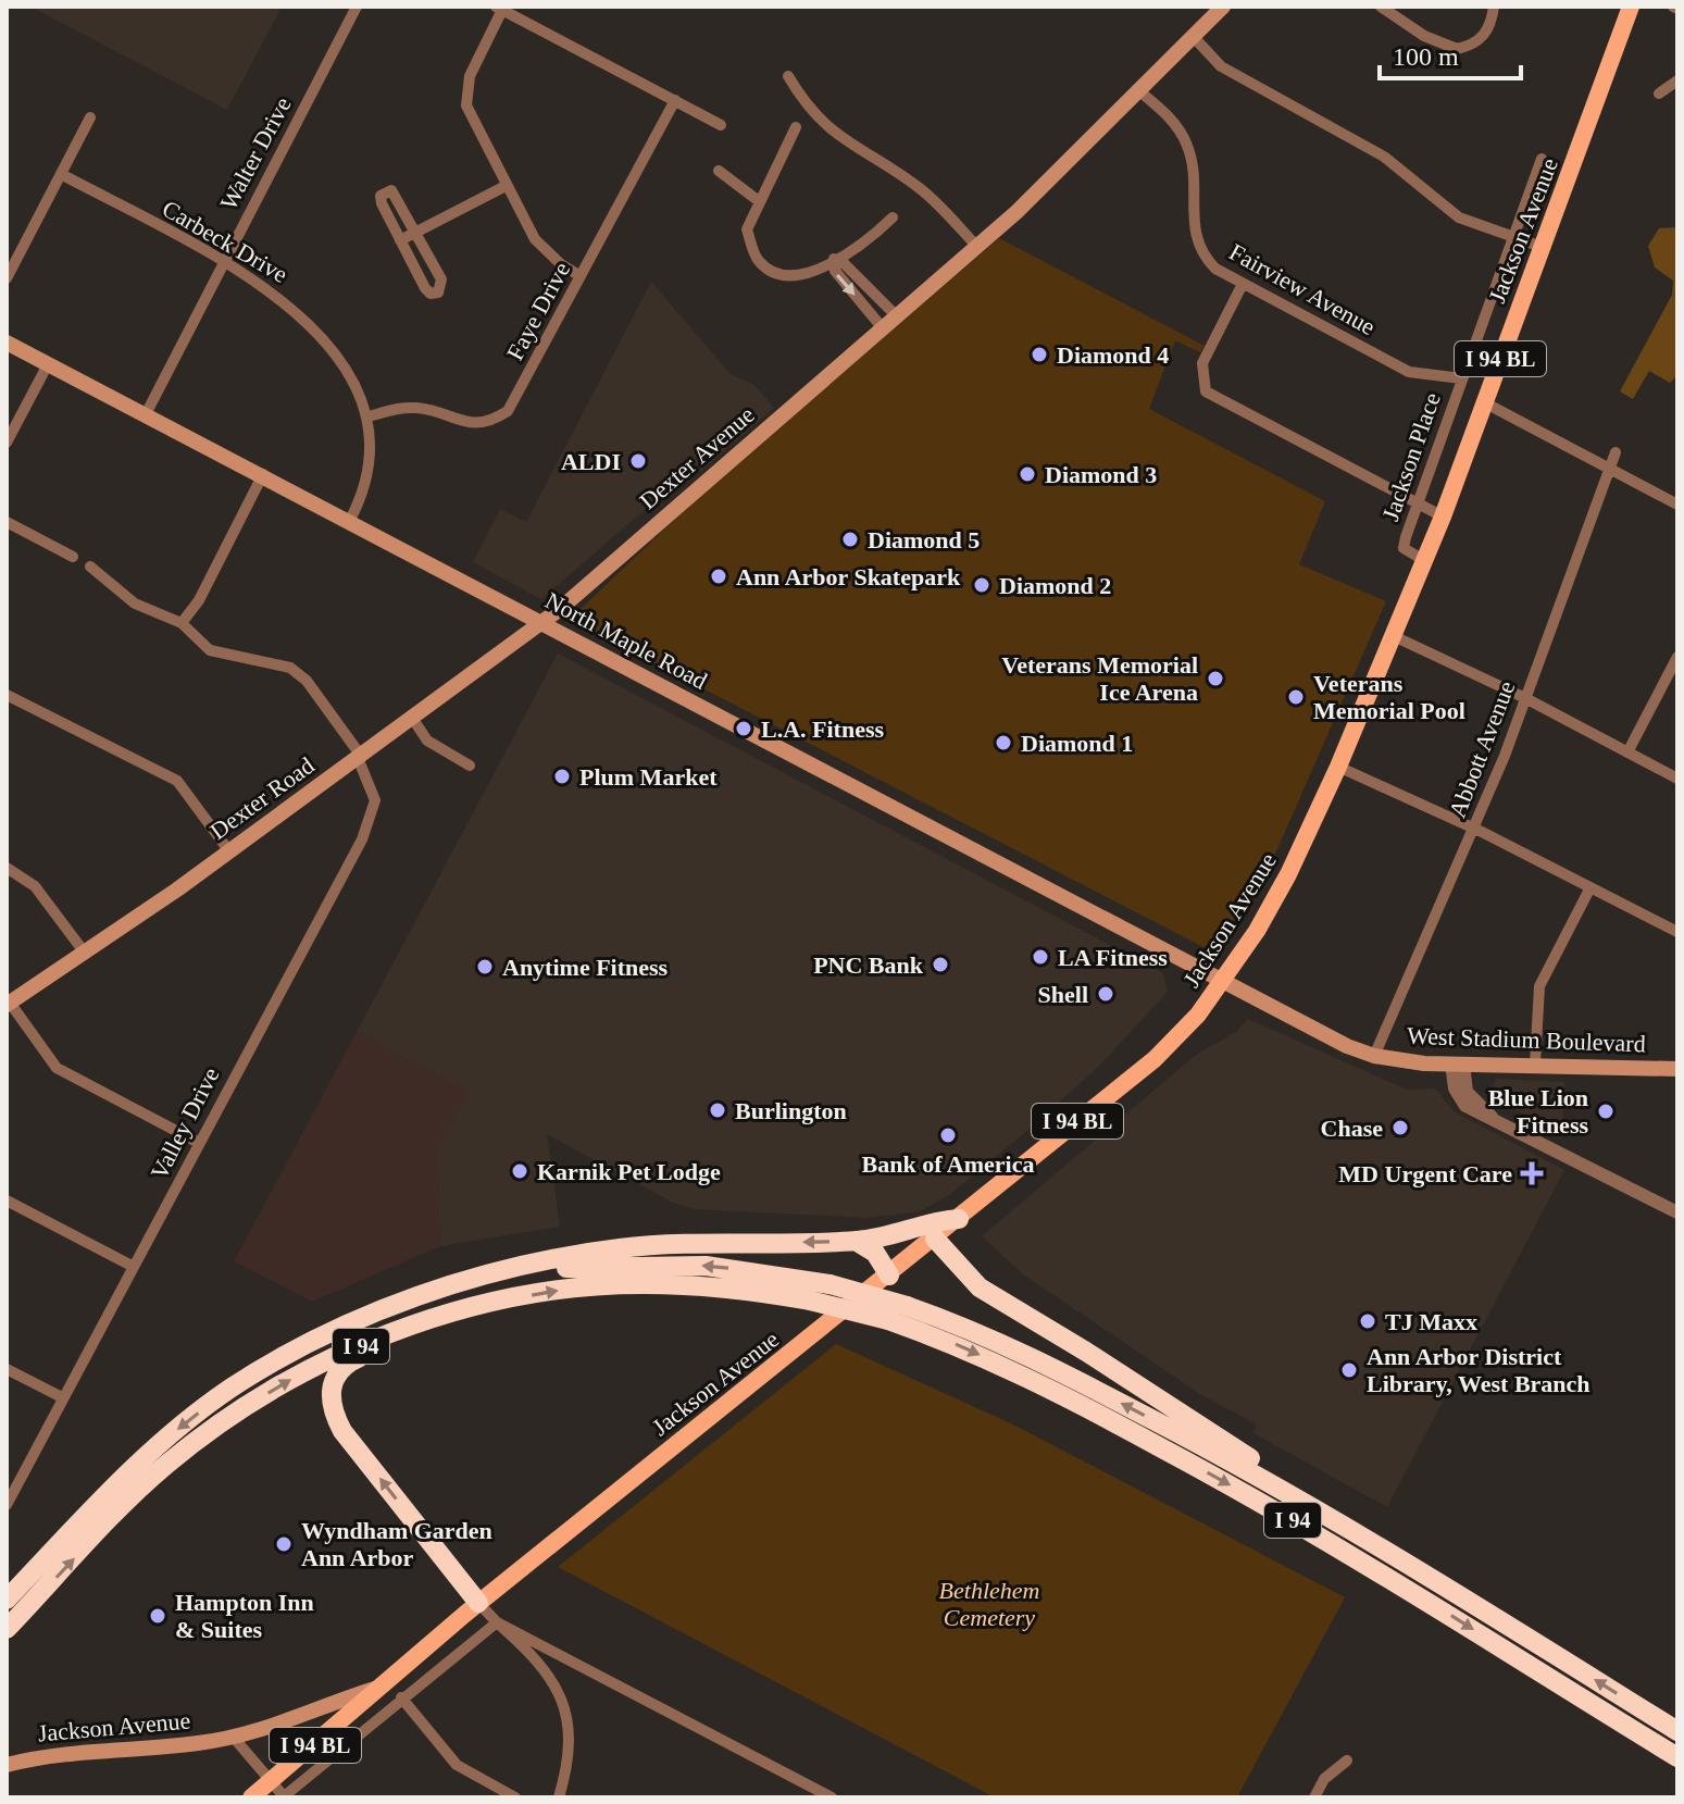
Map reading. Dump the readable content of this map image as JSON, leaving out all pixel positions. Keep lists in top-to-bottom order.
{
  "streets": {
    "highway": ["I 94"],
    "main road": [
      "Jackson Avenue",
      "I 94 BL",
      "Dexter Avenue",
      "North Maple Road",
      "Dexter Road",
      "West Stadium Boulevard"
    ],
    "street": [
      "Walter Drive",
      "Carbeck Drive",
      "Fairview Avenue",
      "Faye Drive",
      "Jackson Place",
      "Abbott Avenue",
      "Valley Drive"
    ]
  },
  "crossings": [
    ["Walter Drive", "Carbeck Drive"],
    ["Walter Drive", "North Maple Road"],
    ["Jackson Avenue", "Jackson Place"],
    ["Jackson Avenue", "North Maple Road"],
    ["Carbeck Drive", "Faye Drive"],
    ["Carbeck Drive", "North Maple Road"],
    ["Fairview Avenue", "Jackson Place"],
    ["Fairview Avenue", "Dexter Avenue"],
    ["Dexter Avenue", "North Maple Road"],
    ["Dexter Avenue", "Dexter Road"],
    ["North Maple Road", "Abbott Avenue"],
    ["North Maple Road", "Dexter Road"],
    ["North Maple Road", "West Stadium Boulevard"],
    ["Abbott Avenue", "West Stadium Boulevard"],
    ["Dexter Road", "Valley Drive"]
  ],
  "parks": ["Bethlehem Cemetery"],
  "places": {
    "other": [
      "Diamond 4",
      "ALDI",
      "Diamond 3",
      "Diamond 5",
      "Ann Arbor Skatepark",
      "Diamond 2",
      "Veterans Memorial Ice Arena",
      "Veterans Memorial Pool",
      "L.A. Fitness",
      "Diamond 1",
      "Plum Market",
      "LA Fitness",
      "PNC Bank",
      "Anytime Fitness",
      "Shell",
      "Burlington",
      "Blue Lion Fitness",
      "Chase",
      "Bank of America",
      "Karnik Pet Lodge",
      "TJ Maxx",
      "Ann Arbor District Library, West Branch",
      "Wyndham Garden Ann Arbor",
      "Hampton Inn & Suites"
    ],
    "health": ["MD Urgent Care"]
  },
  "scale_bar": "100 m"
}
